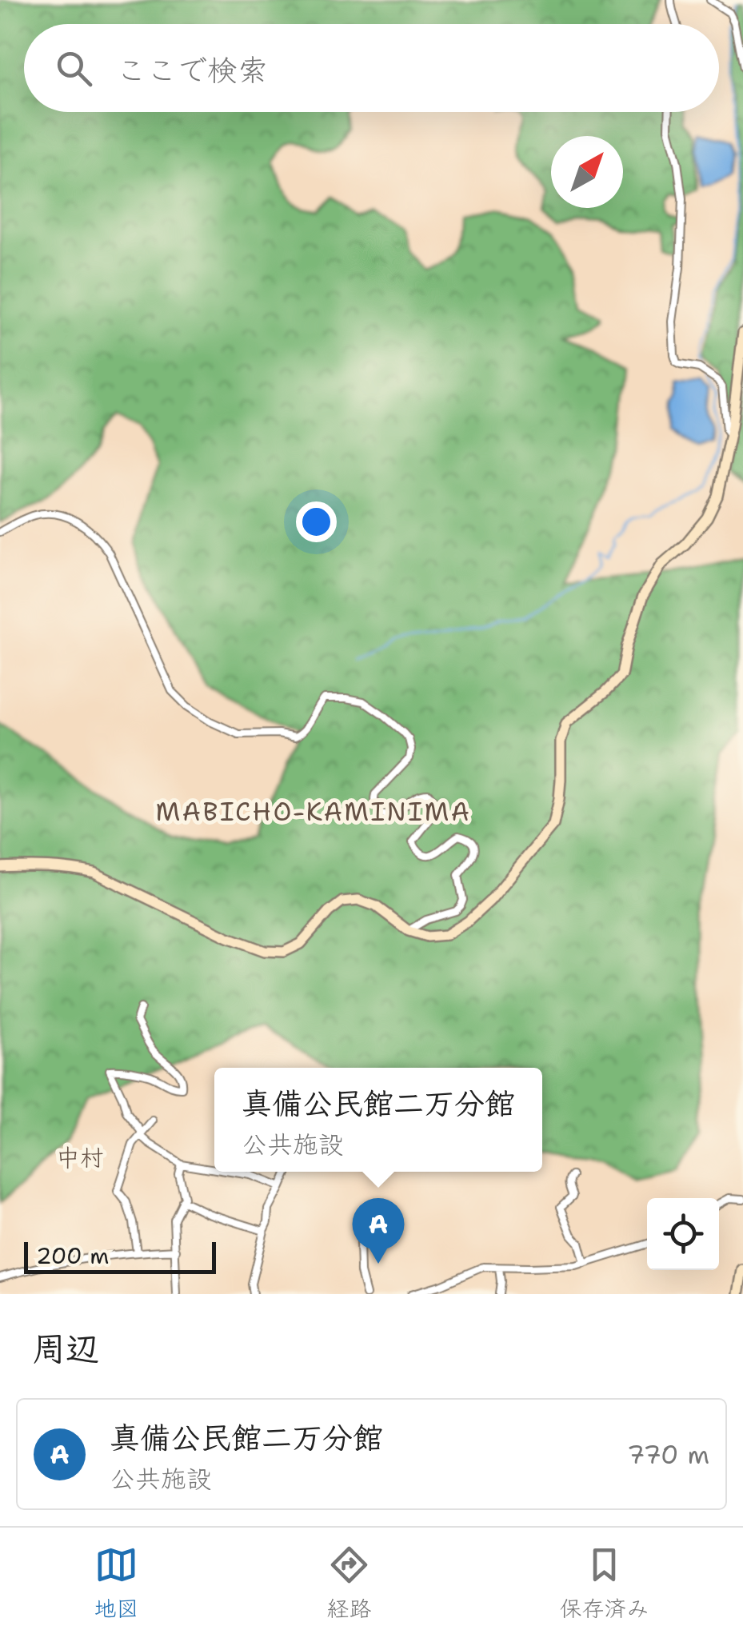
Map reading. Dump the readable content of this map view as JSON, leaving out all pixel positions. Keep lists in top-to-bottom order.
{
  "districts": ["MABICHO-KAMINIMA", "中村"],
  "scale_bar": "200 m",
  "north": "top right",
  "page": {
    "search": "ここで検索",
    "popup": ["真備公民館二万分館", "公共施設"],
    "pins": "A",
    "scale": "200 m",
    "heading": "周辺",
    "list": [
      {
        "mark": "A",
        "name": "真備公民館二万分館",
        "note": "公共施設",
        "value": "770 m"
      }
    ],
    "nav": ["地図", "経路", "保存済み"]
  }
}
